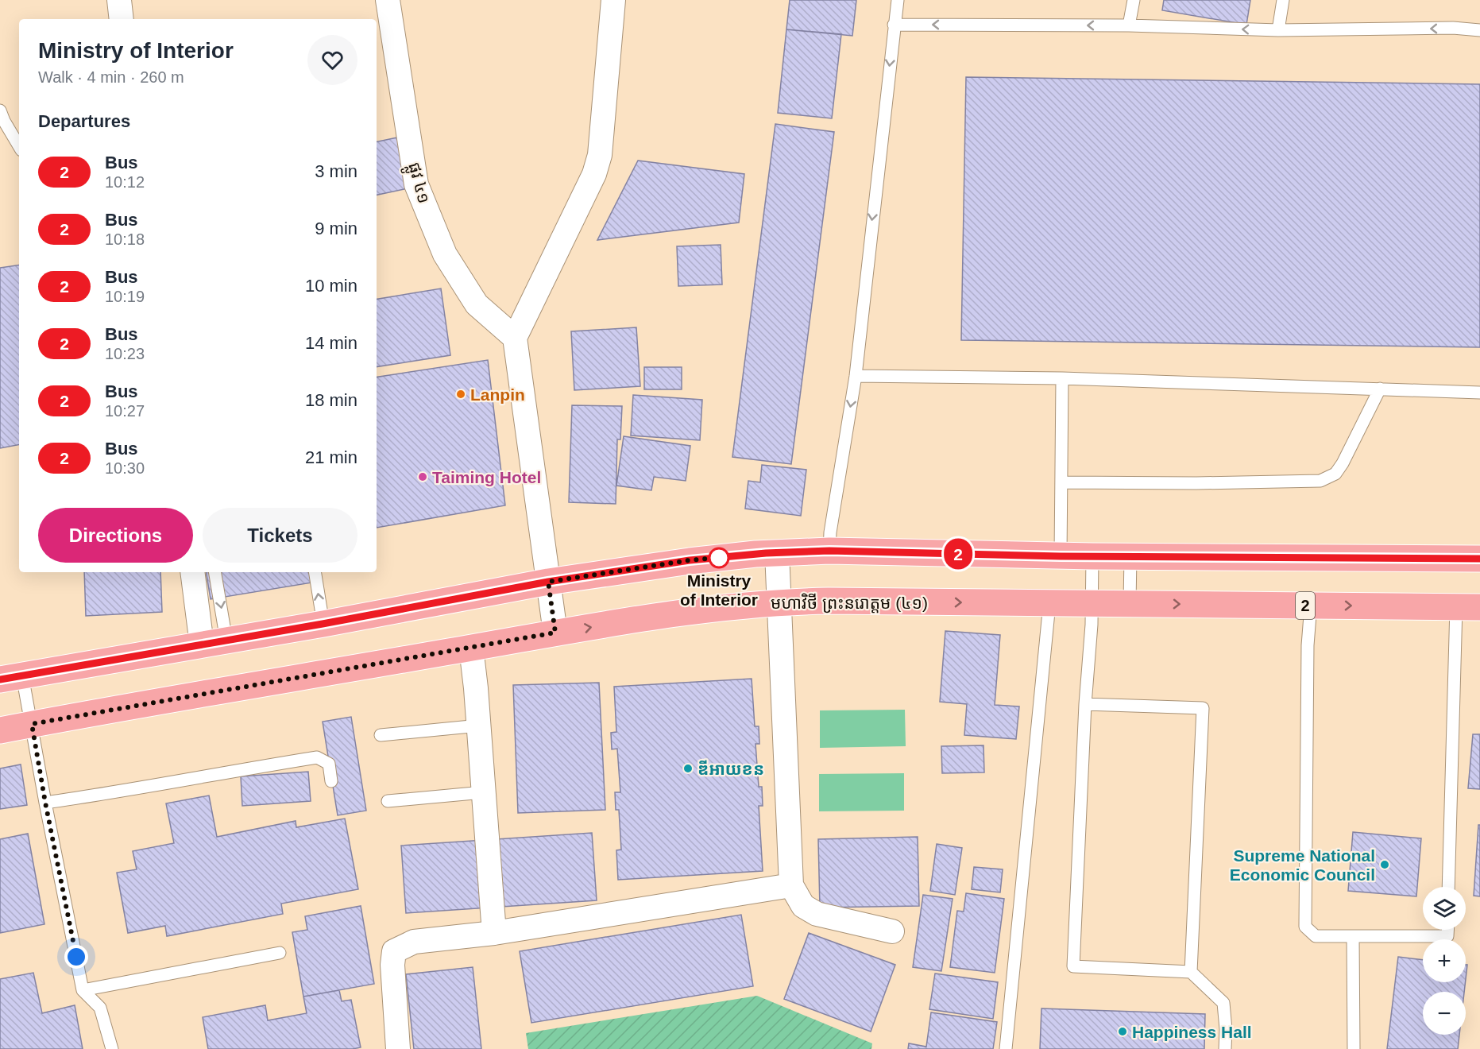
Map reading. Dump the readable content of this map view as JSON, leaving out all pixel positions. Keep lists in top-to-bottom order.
{
  "streets": {
    "main road": ["មហាវិថី ព្រះនរោត្តម (៤១)", "2"],
    "street": ["ផ្លូវ ៤១"]
  },
  "places": [
    "Lanpin",
    "Taiming Hotel",
    "Ministry of Interior",
    "ឌីអាយខន",
    "Supreme National Economic Council",
    "Happiness Hall"
  ],
  "lines": ["bus line 2"],
  "page": {
    "on_map": "2",
    "heading": [
      ["Ministry of Interior", "Walk · 4 min · 260 m"],
      "Departures"
    ],
    "list": [
      {
        "mark": "2",
        "name": "Bus",
        "note": "10:12",
        "value": "3 min"
      },
      {
        "mark": "2",
        "name": "Bus",
        "note": "10:18",
        "value": "9 min"
      },
      {
        "mark": "2",
        "name": "Bus",
        "note": "10:19",
        "value": "10 min"
      },
      {
        "mark": "2",
        "name": "Bus",
        "note": "10:23",
        "value": "14 min"
      },
      {
        "mark": "2",
        "name": "Bus",
        "note": "10:27",
        "value": "18 min"
      },
      {
        "mark": "2",
        "name": "Bus",
        "note": "10:30",
        "value": "21 min"
      }
    ],
    "buttons": ["Directions", "Tickets"],
    "map_buttons": ["+", "−"]
  }
}
